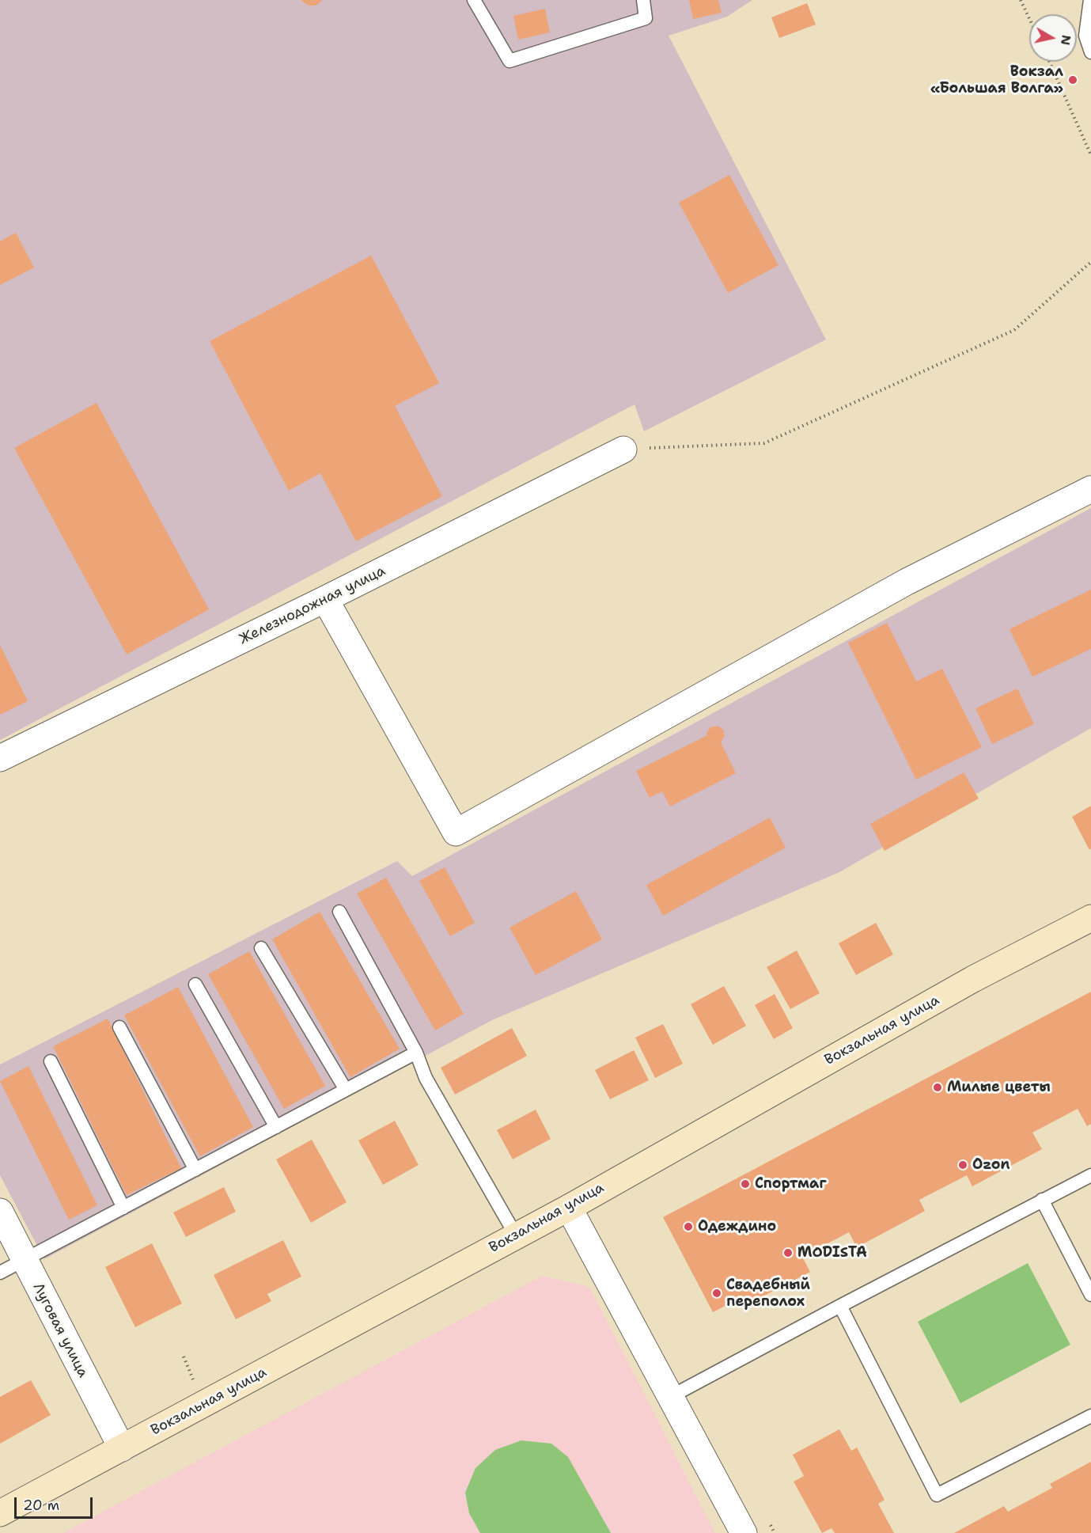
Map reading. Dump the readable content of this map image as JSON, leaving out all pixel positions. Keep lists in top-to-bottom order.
{
  "streets": {
    "main road": ["Вокзальная улица"],
    "street": ["Железнодожная улица", "Луговая улица"]
  },
  "crossings": [
    ["Вокзальная улица", "Луговая улица"]
  ],
  "places": [
    "Вокзал «Большая Волга»",
    "Милые цветы",
    "Ozon",
    "Спортмаг",
    "Одеждино",
    "MODISTA",
    "Свадебный переполох"
  ],
  "scale_bar": "20 m",
  "north": "right"
}
